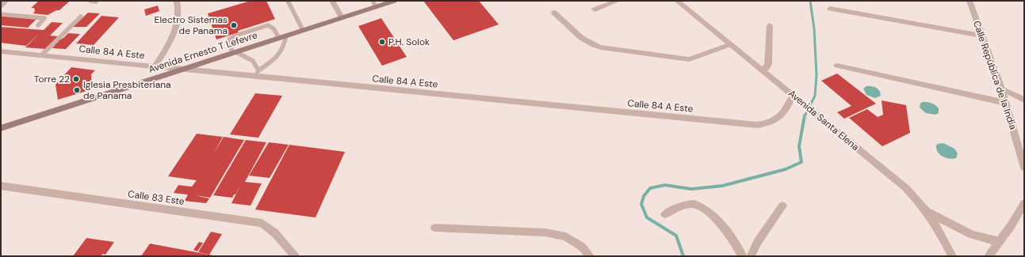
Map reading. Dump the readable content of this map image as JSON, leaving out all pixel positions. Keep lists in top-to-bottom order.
{
  "streets": {
    "main road": ["Avenida Ernesto T Lefevre"],
    "street": [
      "Calle 84 A Este",
      "Calle República de la India",
      "Avenida Santa Elena",
      "Calle 83 Este"
    ]
  },
  "crossings": [
    ["Calle 84 A Este", "Avenida Ernesto T Lefevre"],
    ["Calle 84 A Este", "Avenida Santa Elena"]
  ],
  "places": [
    "Electro Sistemas de Panama",
    "P.H. Solok",
    "Torre 22",
    "Iglesia Presbiteriana de Panama"
  ]
}
